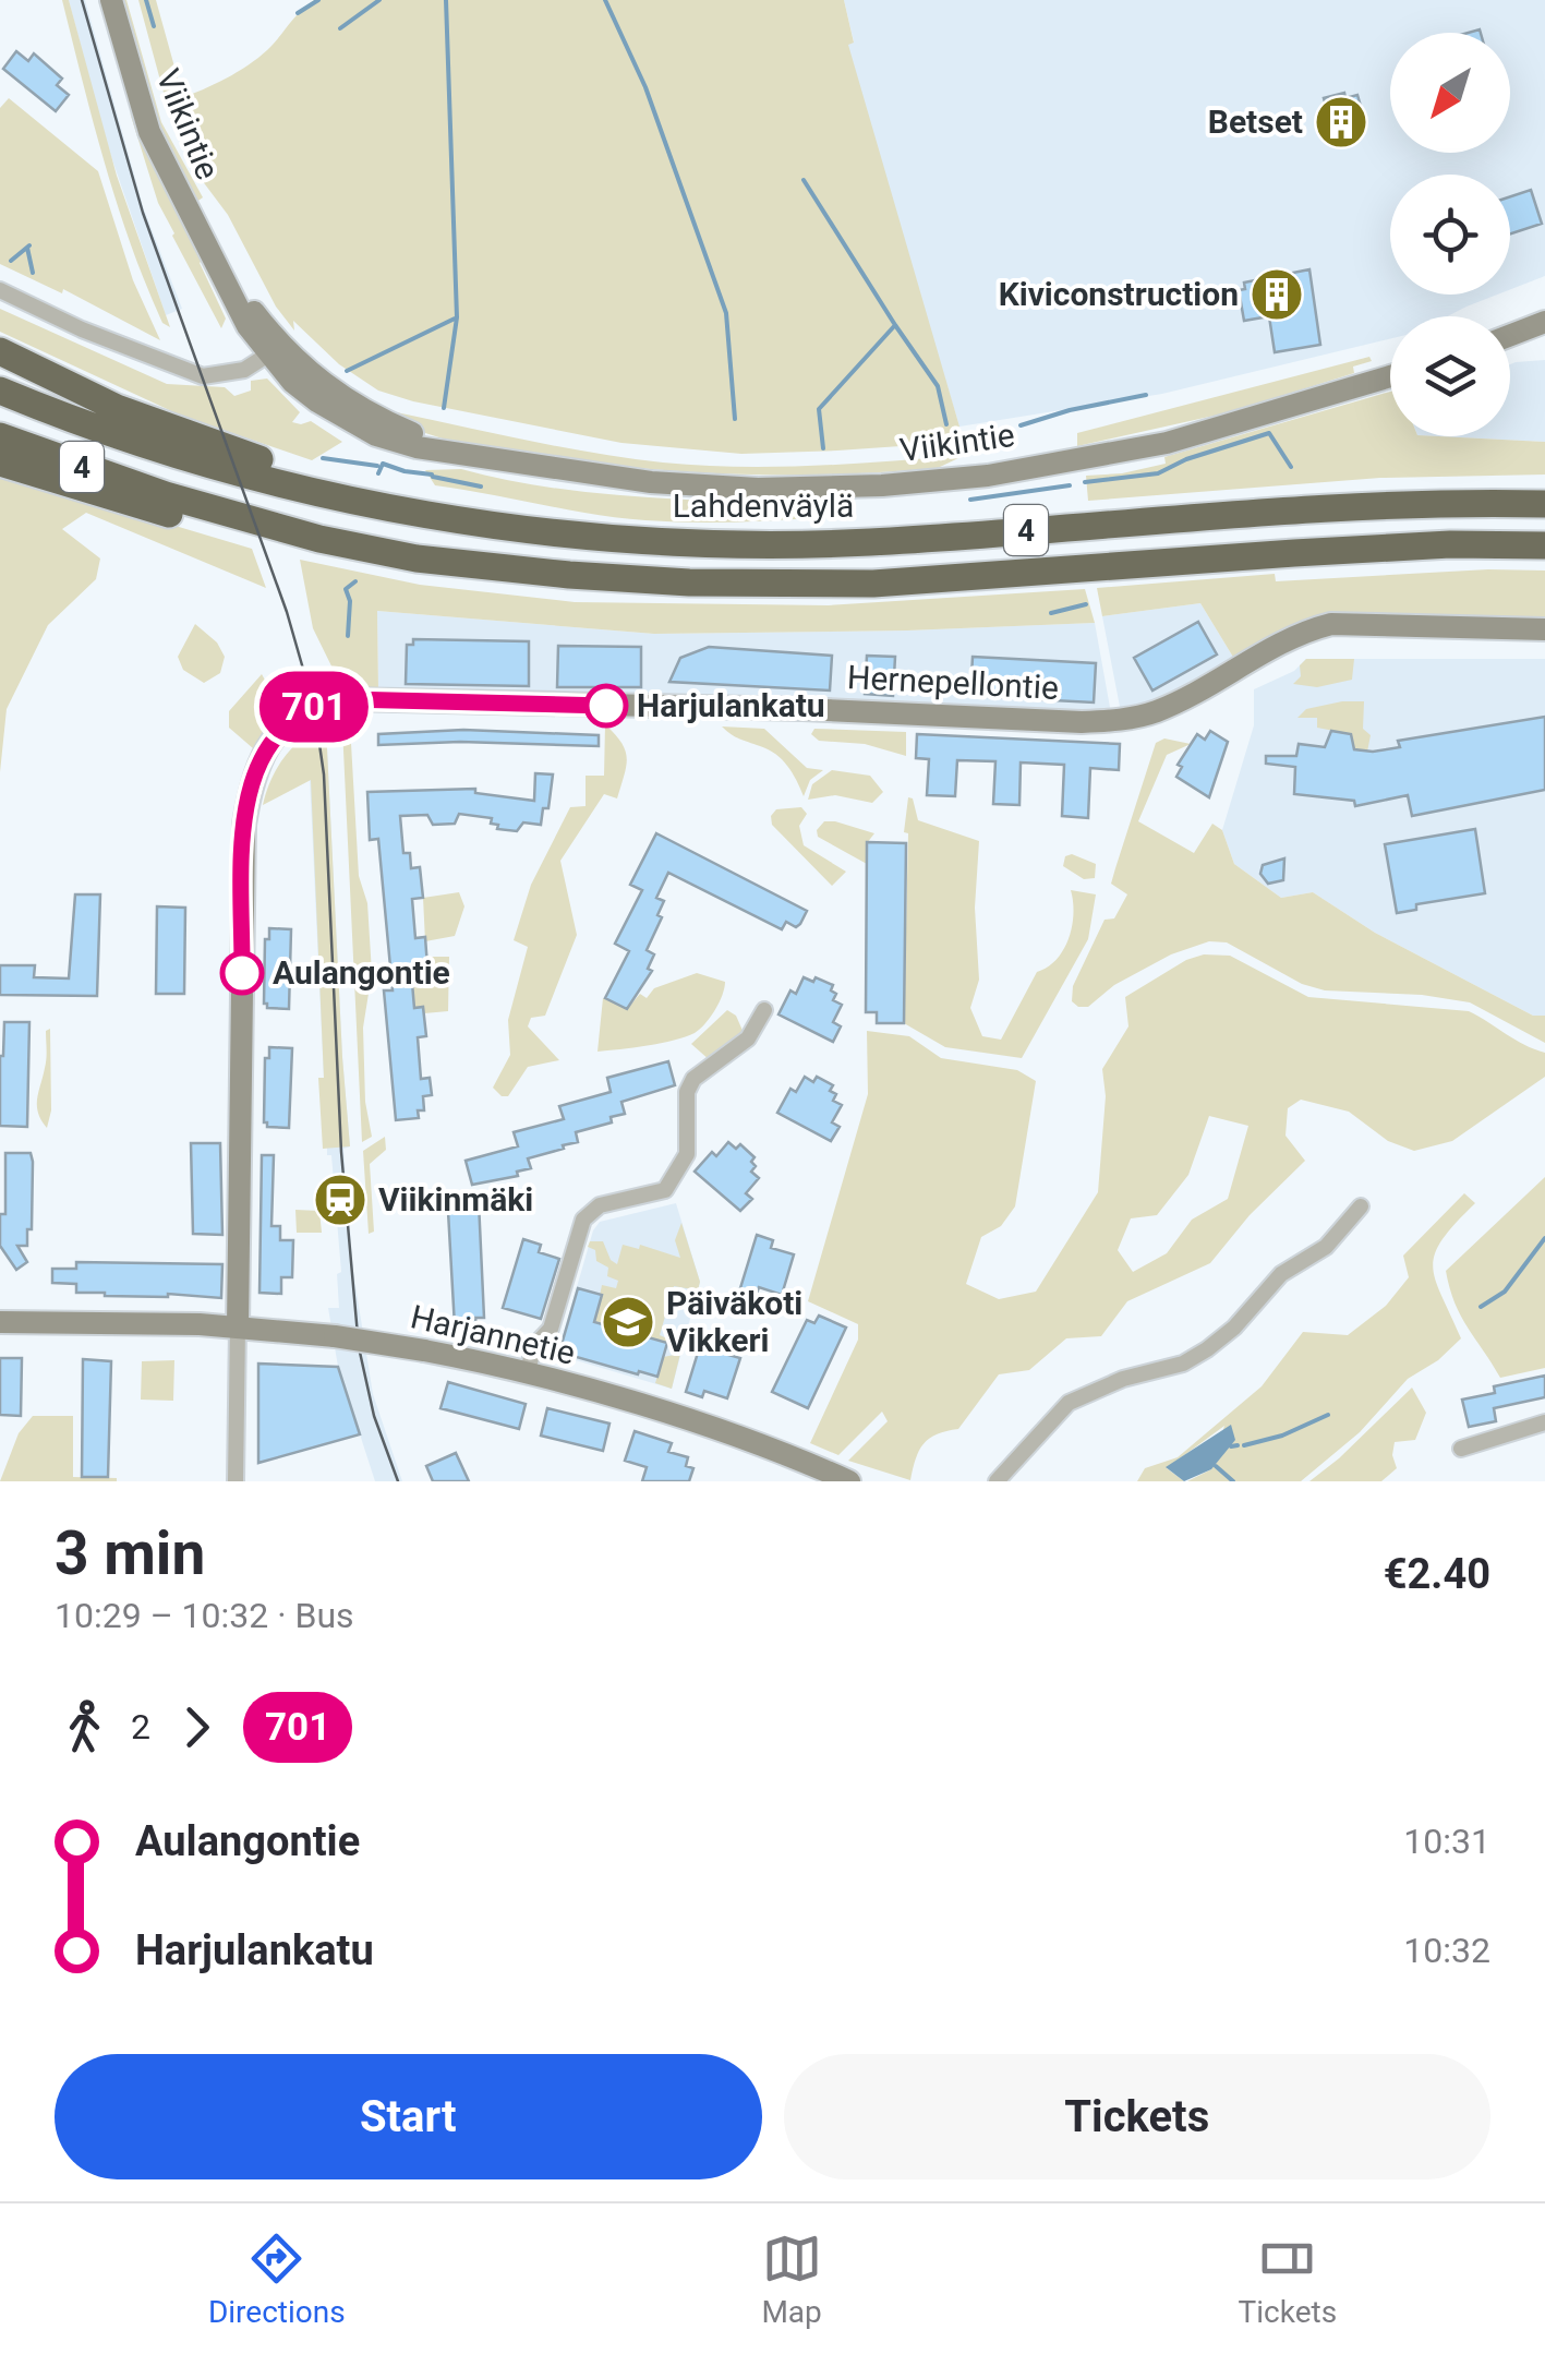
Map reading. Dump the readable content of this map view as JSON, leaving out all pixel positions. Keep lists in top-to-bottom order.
{
  "streets": {
    "highway": ["4", "Lahdenväylä"],
    "street": ["Viikintie", "Hernepellontie", "Harjannetie"]
  },
  "crossings": [
    ["Hernepellontie", "Harjannetie"]
  ],
  "places": {
    "building": ["Betset", "Kiviconstruction"],
    "other": ["Harjulankatu", "Aulangontie"],
    "station": ["Viikinmäki"],
    "school or university": ["Päiväkoti Vikkeri"]
  },
  "lines": ["bus line 701"],
  "north": "bottom left",
  "page": {
    "on_map": "701",
    "heading": ["3 min", "10:29 – 10:32 · Bus", "€2.40"],
    "legs": ["2", "701"],
    "list": [
      {
        "name": "Aulangontie",
        "value": "10:31"
      },
      {
        "name": "Harjulankatu",
        "value": "10:32"
      }
    ],
    "buttons": ["Start", "Tickets"],
    "tabs": ["Directions", "Map", "Tickets"]
  }
}
